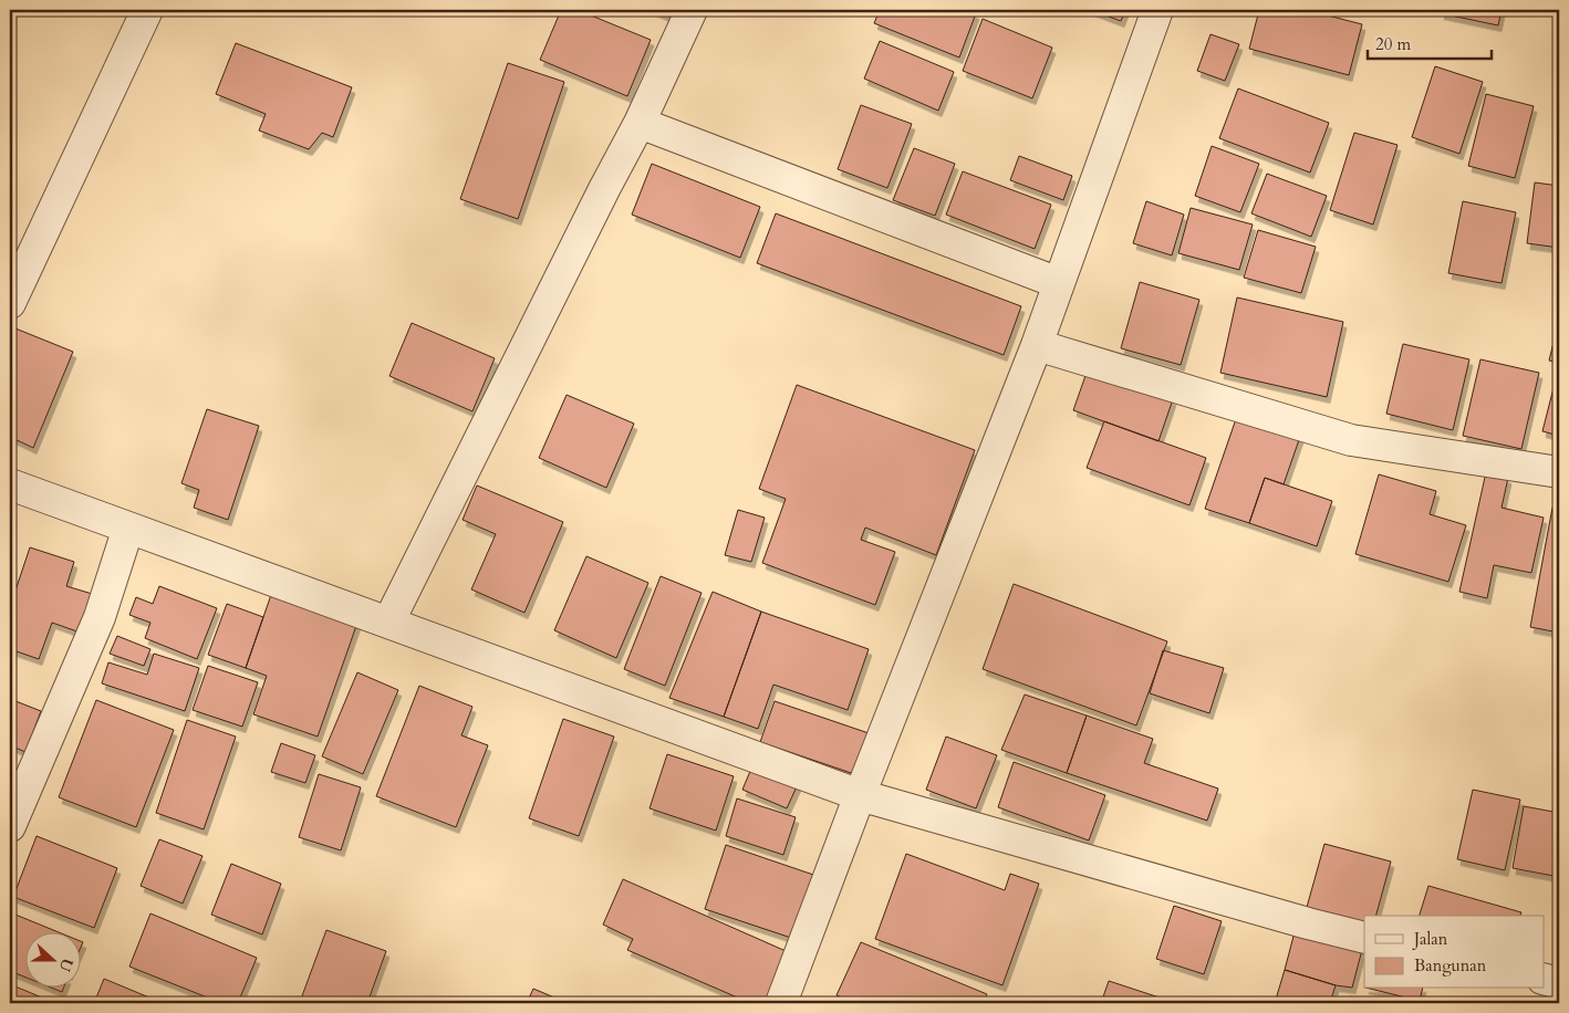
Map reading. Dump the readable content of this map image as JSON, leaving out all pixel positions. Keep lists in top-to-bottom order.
{
  "legend": ["Jalan", "Bangunan"],
  "scale_bar": "20 m",
  "north": "right"
}
